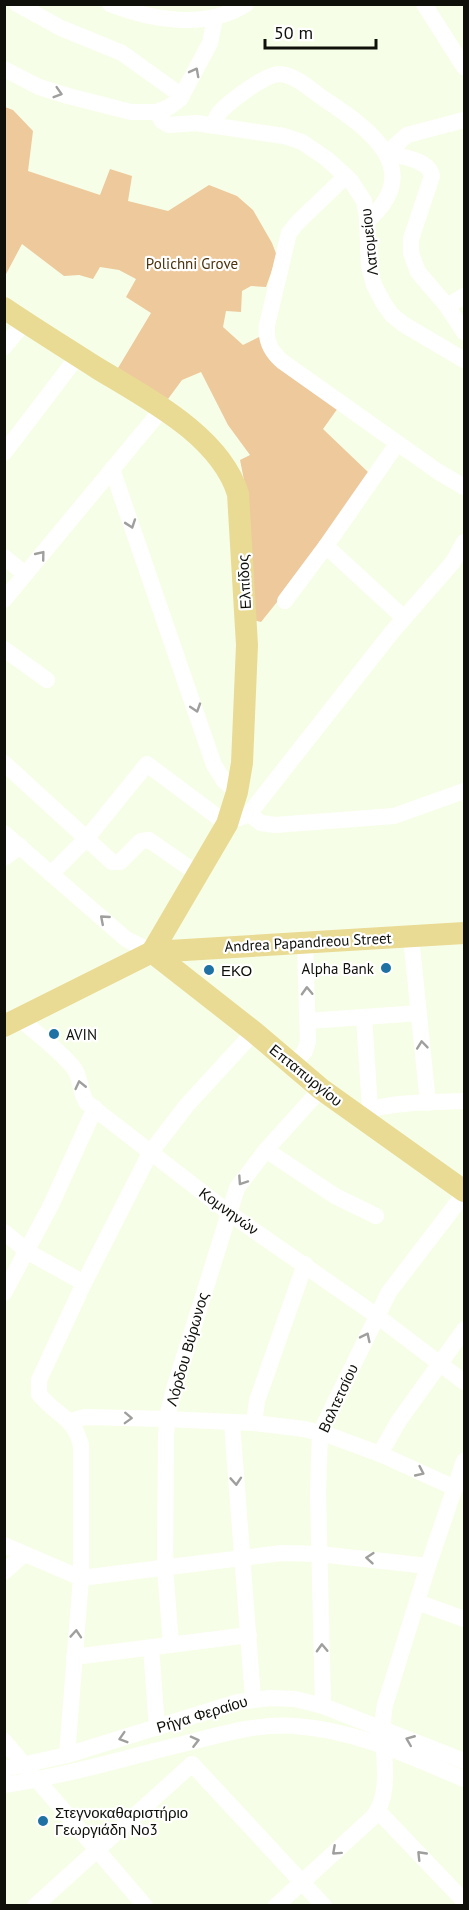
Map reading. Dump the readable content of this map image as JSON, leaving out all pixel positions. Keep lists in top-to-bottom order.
{
  "streets": {
    "main road": ["Ελπίδος", "Andrea Papandreou Street", "Επταπυργίου"],
    "street": [
      "Λατομείου",
      "Κομνηνών",
      "Λόρδου Βύρωνος",
      "Βαλτετσίου",
      "Ρήγα Φεραίου"
    ]
  },
  "crossings": [
    ["Ελπίδος", "Andrea Papandreou Street"],
    ["Ελπίδος", "Επταπυργίου"],
    ["Andrea Papandreou Street", "Επταπυργίου"],
    ["Επταπυργίου", "Λόρδου Βύρωνος"],
    ["Επταπυργίου", "Βαλτετσίου"],
    ["Κομνηνών", "Λόρδου Βύρωνος"],
    ["Κομνηνών", "Βαλτετσίου"],
    ["Βαλτετσίου", "Ρήγα Φεραίου"]
  ],
  "parks": ["Polichni Grove"],
  "places": [
    "Alpha Bank",
    "ΕΚΟ",
    "AVIN",
    "Στεγνοκαθαριστήριο Γεωργιάδη Νο3"
  ],
  "scale_bar": "50 m"
}
